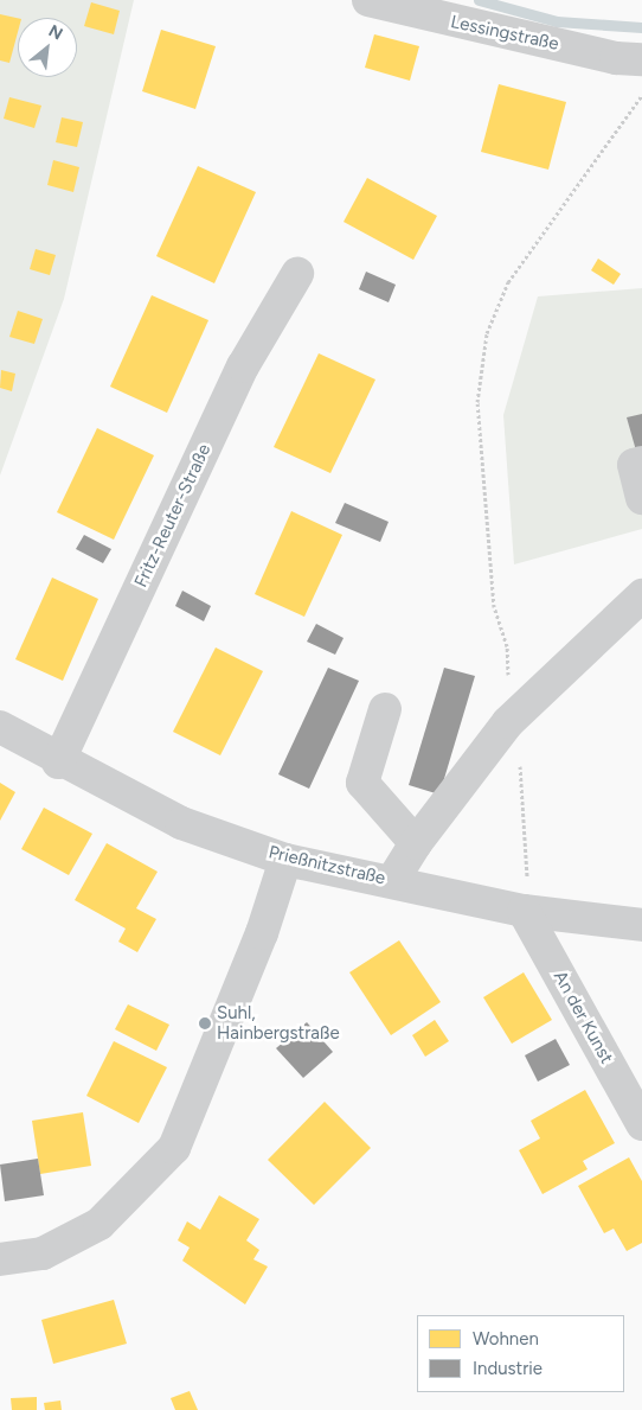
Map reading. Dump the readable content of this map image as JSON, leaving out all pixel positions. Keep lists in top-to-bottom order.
{
  "streets": {
    "street": [
      "Lessingstraße",
      "Fritz-Reuter-Straße",
      "Prießnitzstraße",
      "An der Kunst"
    ]
  },
  "crossings": [
    ["Fritz-Reuter-Straße", "Prießnitzstraße"],
    ["Prießnitzstraße", "An der Kunst"]
  ],
  "places": ["Suhl, Hainbergstraße"],
  "legend": ["Wohnen", "Industrie"],
  "north": "top right"
}
